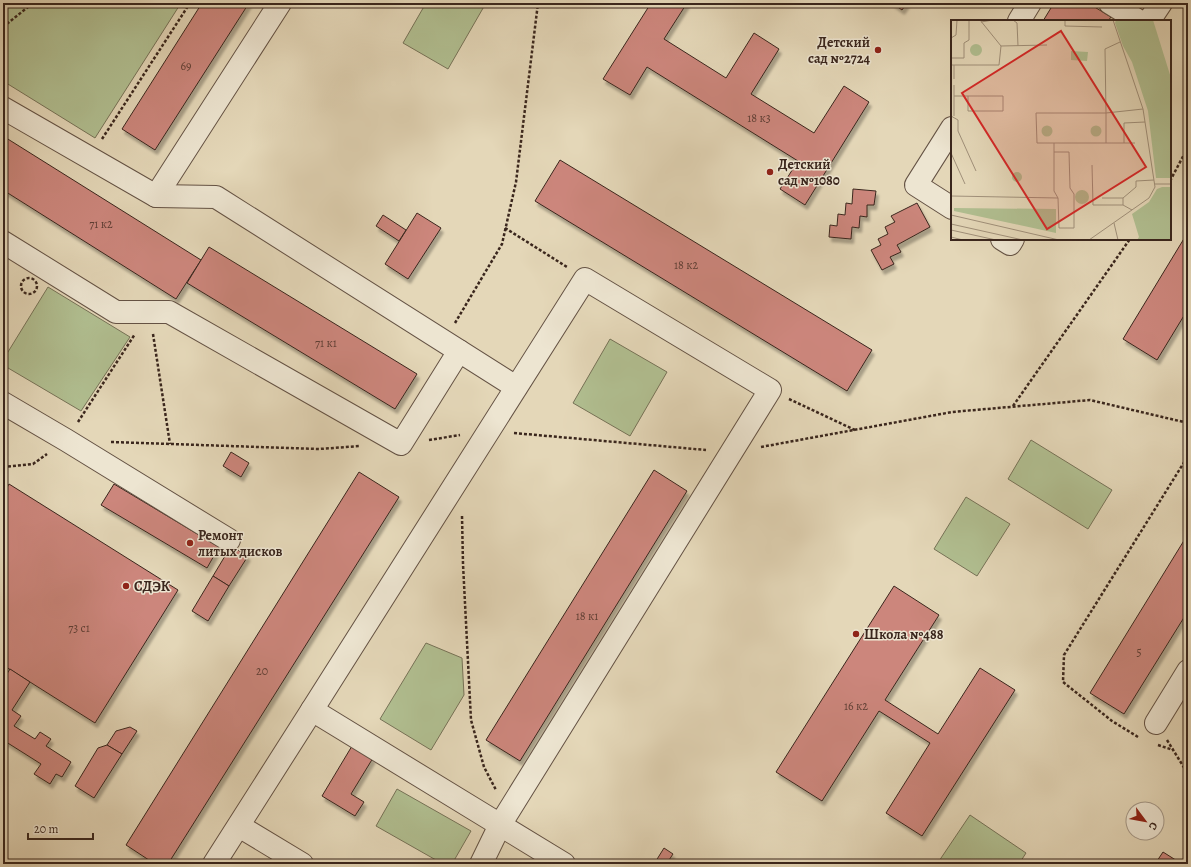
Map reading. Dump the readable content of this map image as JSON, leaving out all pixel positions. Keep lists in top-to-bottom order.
{
  "places": [
    "Детский сад №2724",
    "Детский сад №1080",
    "Ремонт литых дисков",
    "СДЭК",
    "Школа №488"
  ],
  "house_numbers": [
    "69",
    "18 к3",
    "71 к2",
    "18 к2",
    "71 к1",
    "18 к1",
    "73 с1",
    "5",
    "20",
    "16 к2"
  ],
  "scale_bar": "20 m",
  "north": "bottom right"
}
